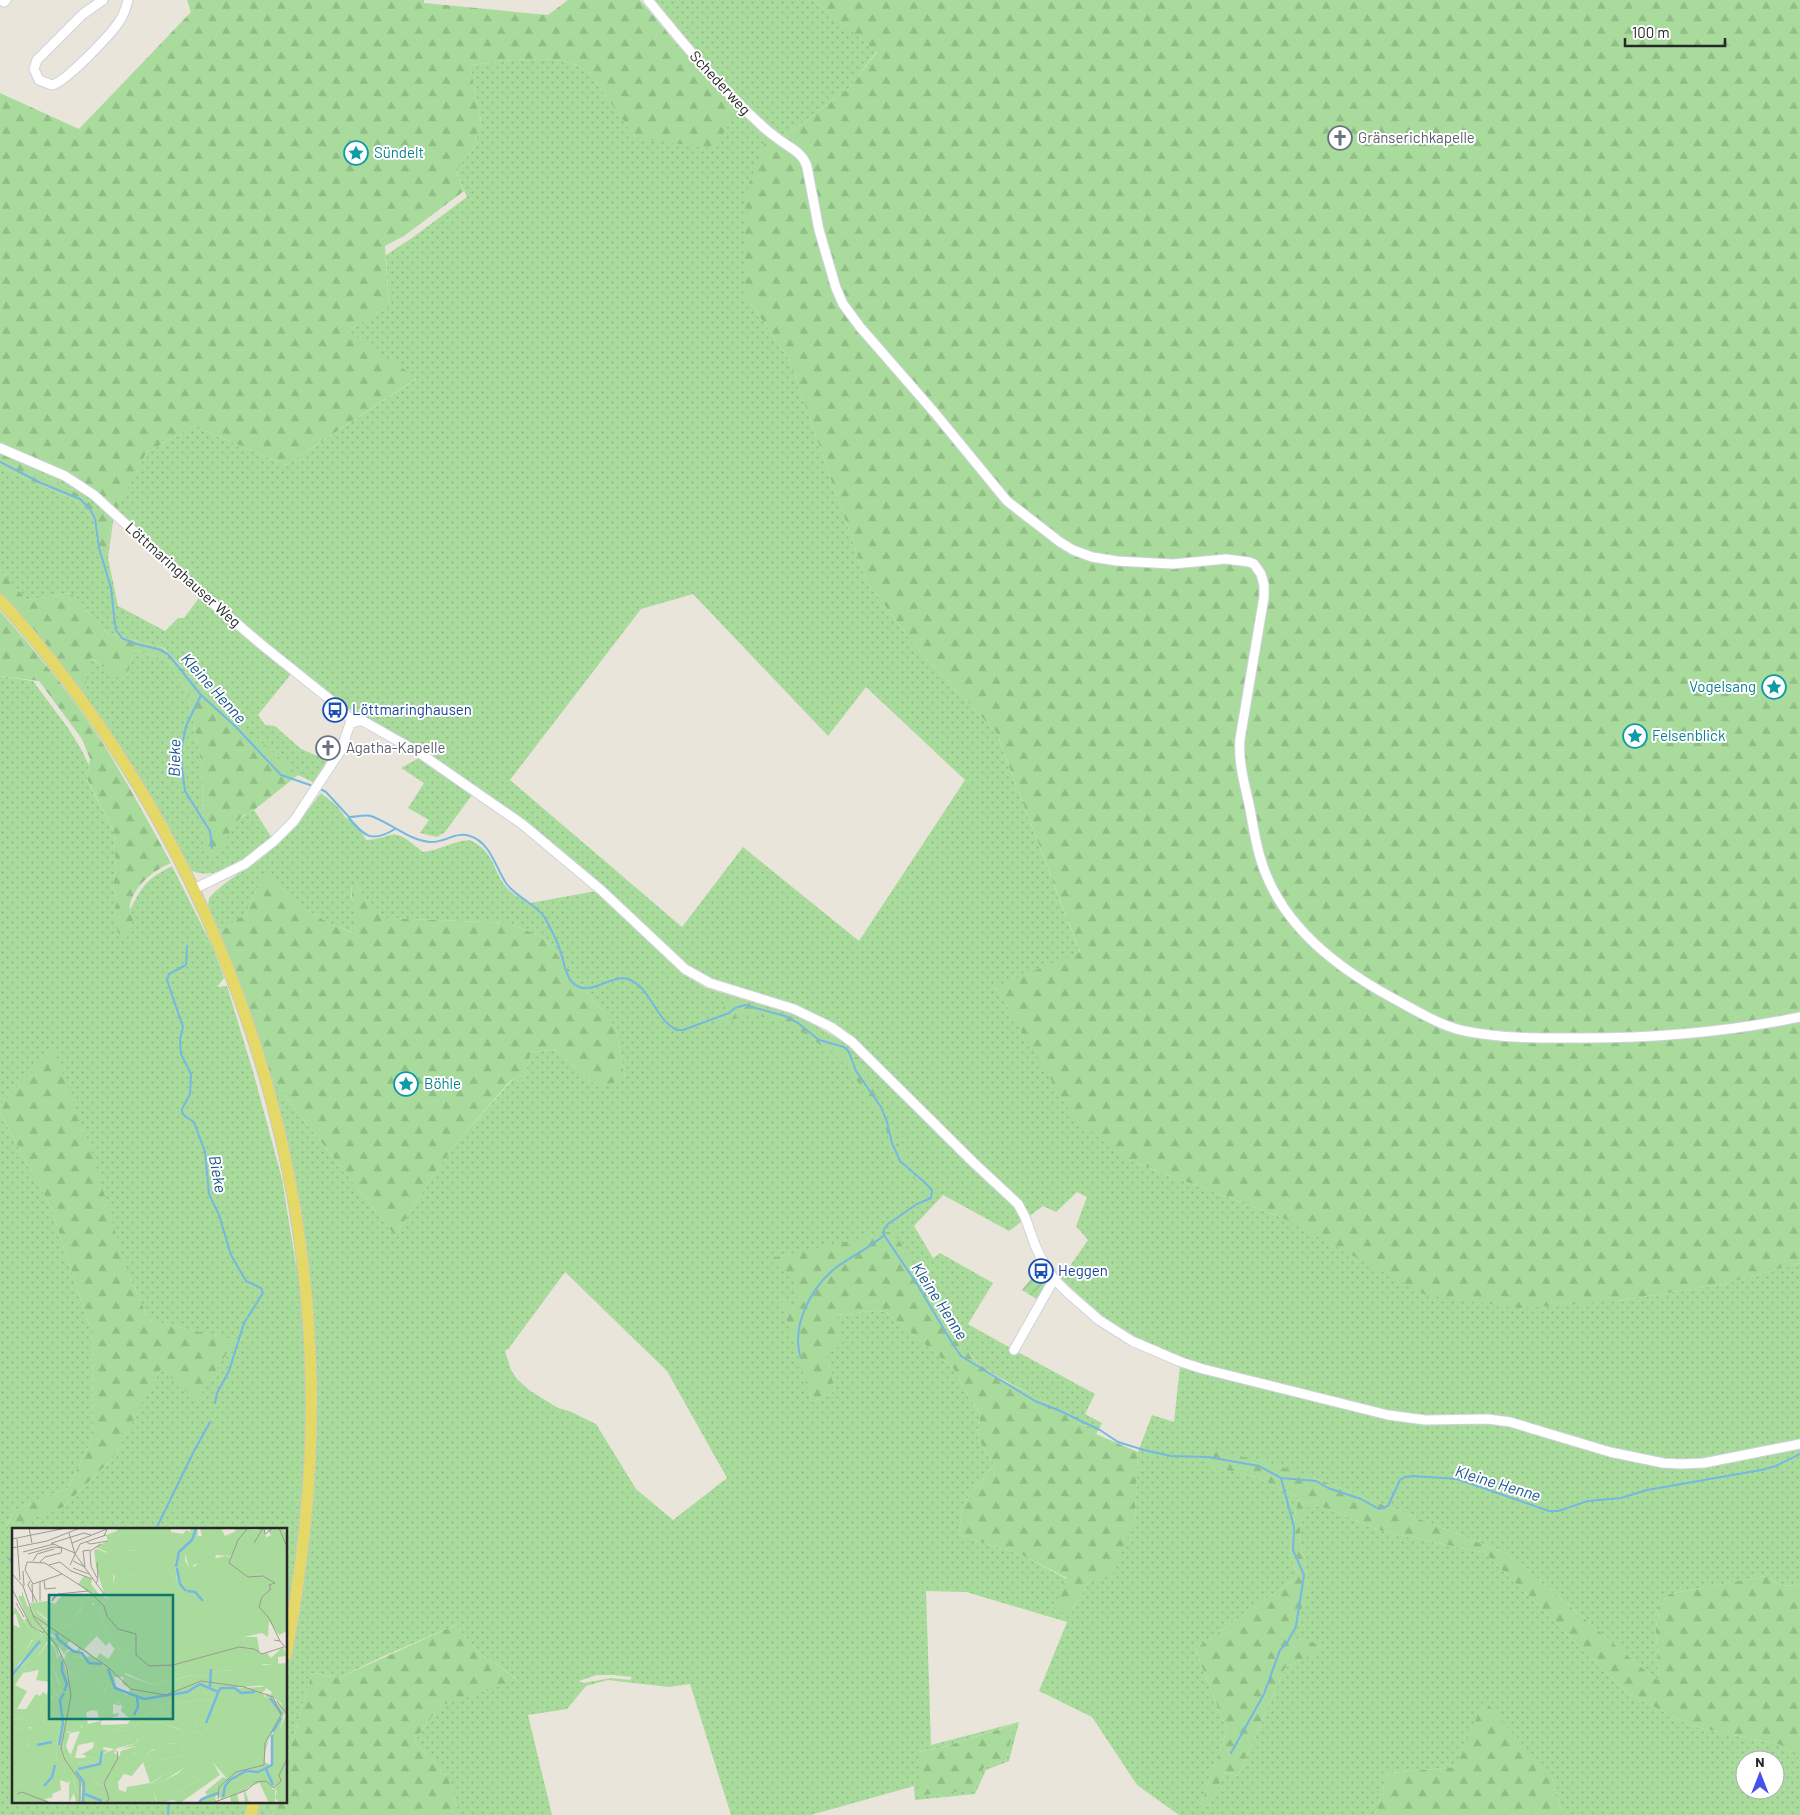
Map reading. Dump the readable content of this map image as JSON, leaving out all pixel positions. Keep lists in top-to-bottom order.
{
  "streets": {
    "street": ["Schederweg", "Löttmaringhauser Weg"]
  },
  "water": ["Kleine Henne", "Bieke"],
  "places": {
    "church": ["Gränserichkapelle", "Agatha-Kapelle"],
    "place": [
      "Sündelt",
      "Vogelsang",
      "Felsenblick",
      "Böhle"
    ],
    "bus stop": ["Löttmaringhausen", "Heggen"]
  },
  "scale_bar": "100 m",
  "north": "top"
}
